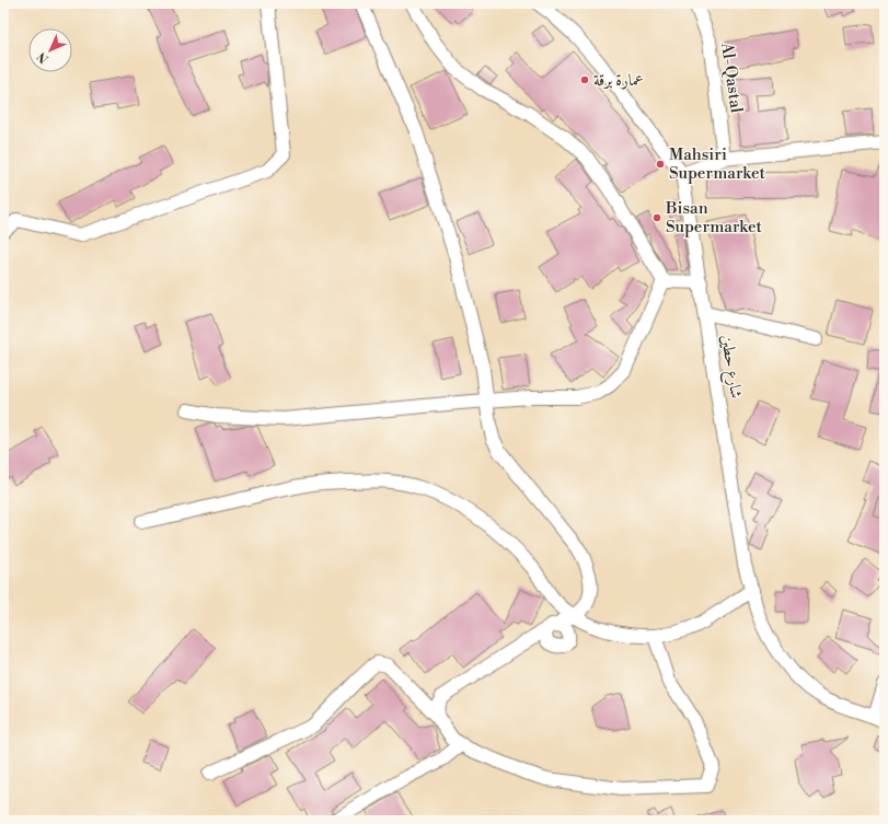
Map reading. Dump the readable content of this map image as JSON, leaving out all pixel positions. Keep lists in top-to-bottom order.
{
  "streets": {
    "street": ["Al-Qastal", "شارع حطين"]
  },
  "places": ["عمارة برقة", "Mahsiri Supermarket", "Bisan Supermarket"],
  "north": "bottom left"
}
